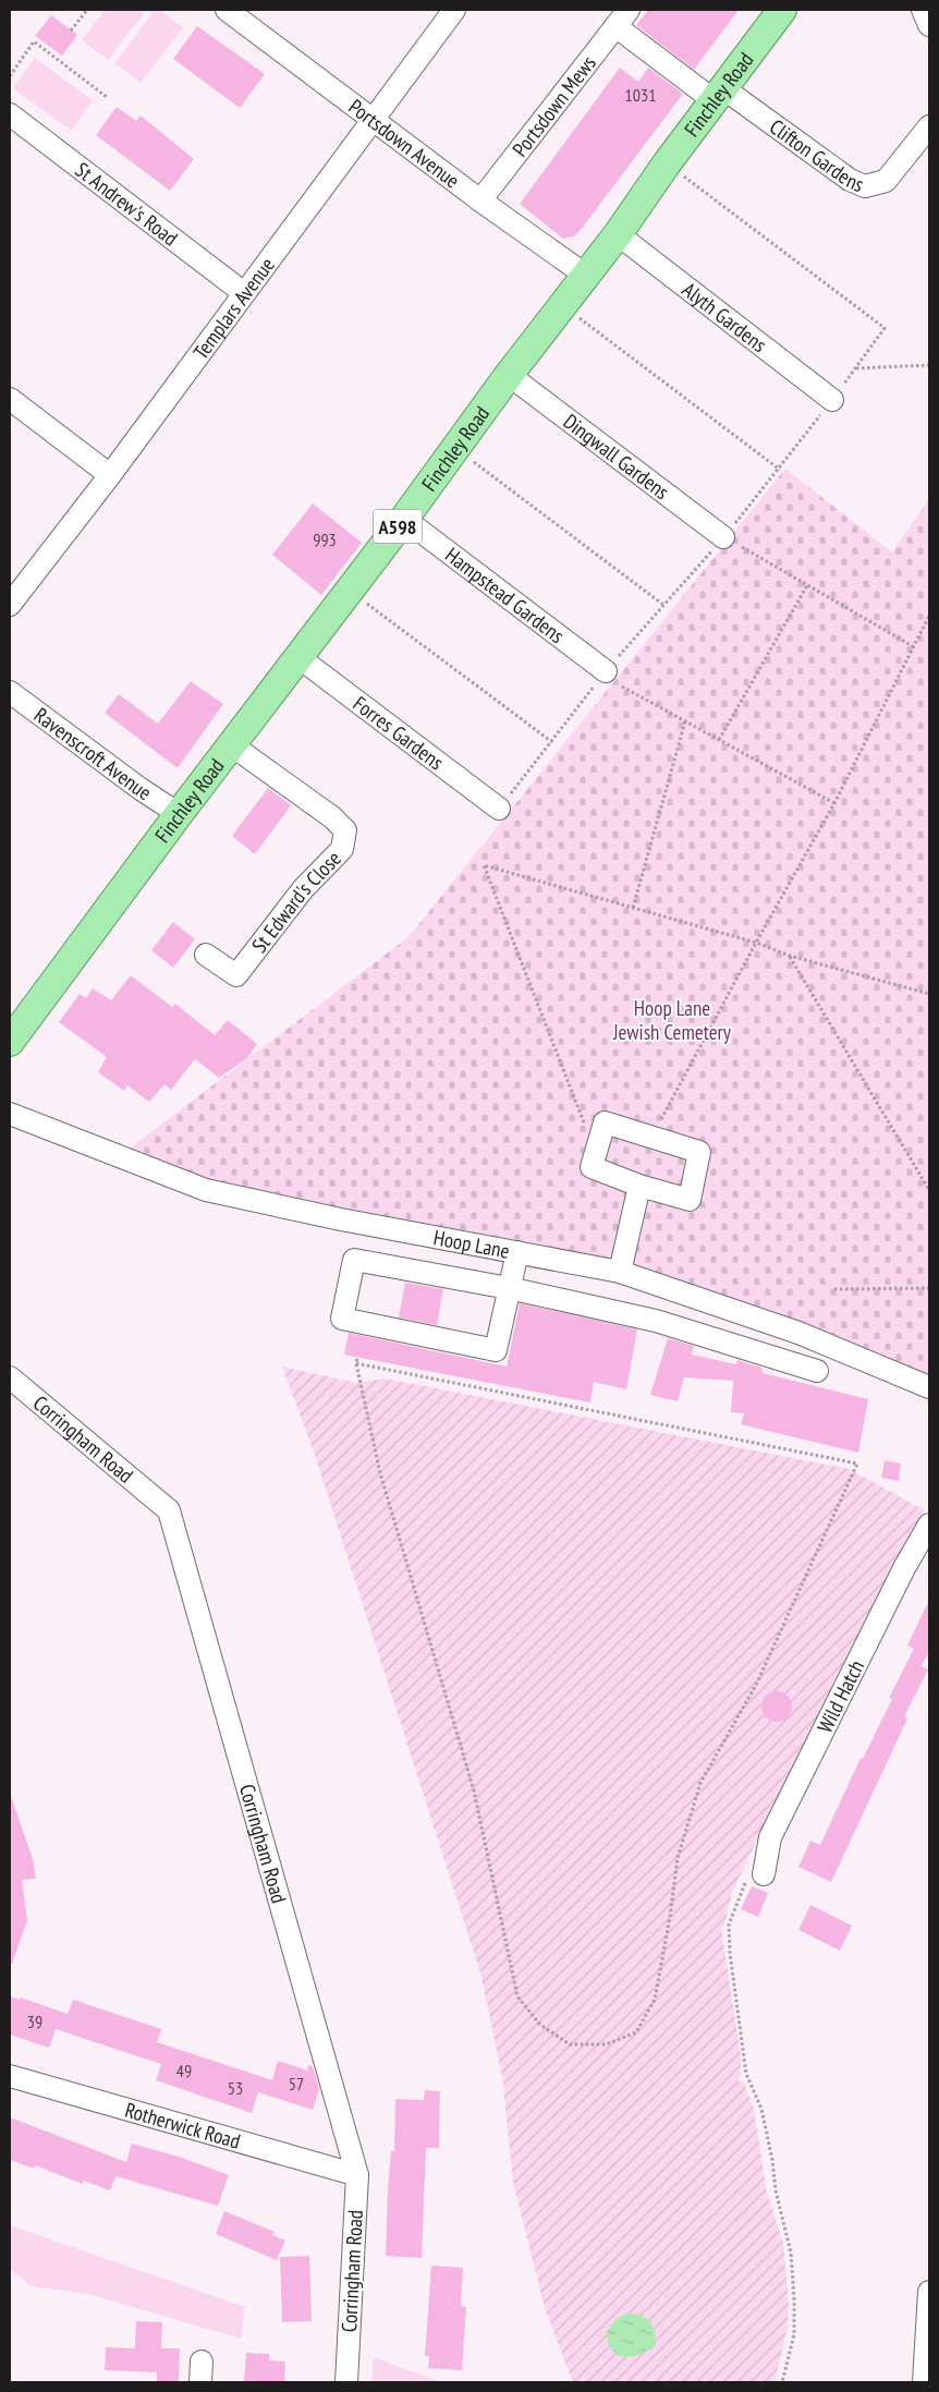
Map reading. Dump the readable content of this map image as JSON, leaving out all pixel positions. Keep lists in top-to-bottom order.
{
  "streets": {
    "main road": ["Finchley Road", "A598"],
    "street": [
      "Portsdown Mews",
      "Portsdown Avenue",
      "Clifton Gardens",
      "St Andrew's Road",
      "Templars Avenue",
      "Alyth Gardens",
      "Dingwall Gardens",
      "Hampstead Gardens",
      "Forres Gardens",
      "Ravenscroft Avenue",
      "St Edward's Close",
      "Hoop Lane",
      "Corringham Road",
      "Wild Hatch",
      "Rotherwick Road"
    ]
  },
  "crossings": [
    ["Finchley Road", "Portsdown Avenue"],
    ["Finchley Road", "Clifton Gardens"],
    ["Finchley Road", "Alyth Gardens"],
    ["Finchley Road", "Dingwall Gardens"],
    ["Finchley Road", "Hampstead Gardens"],
    ["Finchley Road", "Forres Gardens"],
    ["Finchley Road", "Ravenscroft Avenue"],
    ["Finchley Road", "St Edward's Close"],
    ["Portsdown Mews", "Portsdown Avenue"],
    ["Portsdown Mews", "Clifton Gardens"],
    ["Portsdown Avenue", "Templars Avenue"],
    ["St Andrew's Road", "Templars Avenue"],
    ["Corringham Road", "Rotherwick Road"]
  ],
  "parks": ["Hoop Lane Jewish Cemetery"],
  "house_numbers": [
    "1031",
    "993",
    "39",
    "49",
    "57",
    "53"
  ]
}
